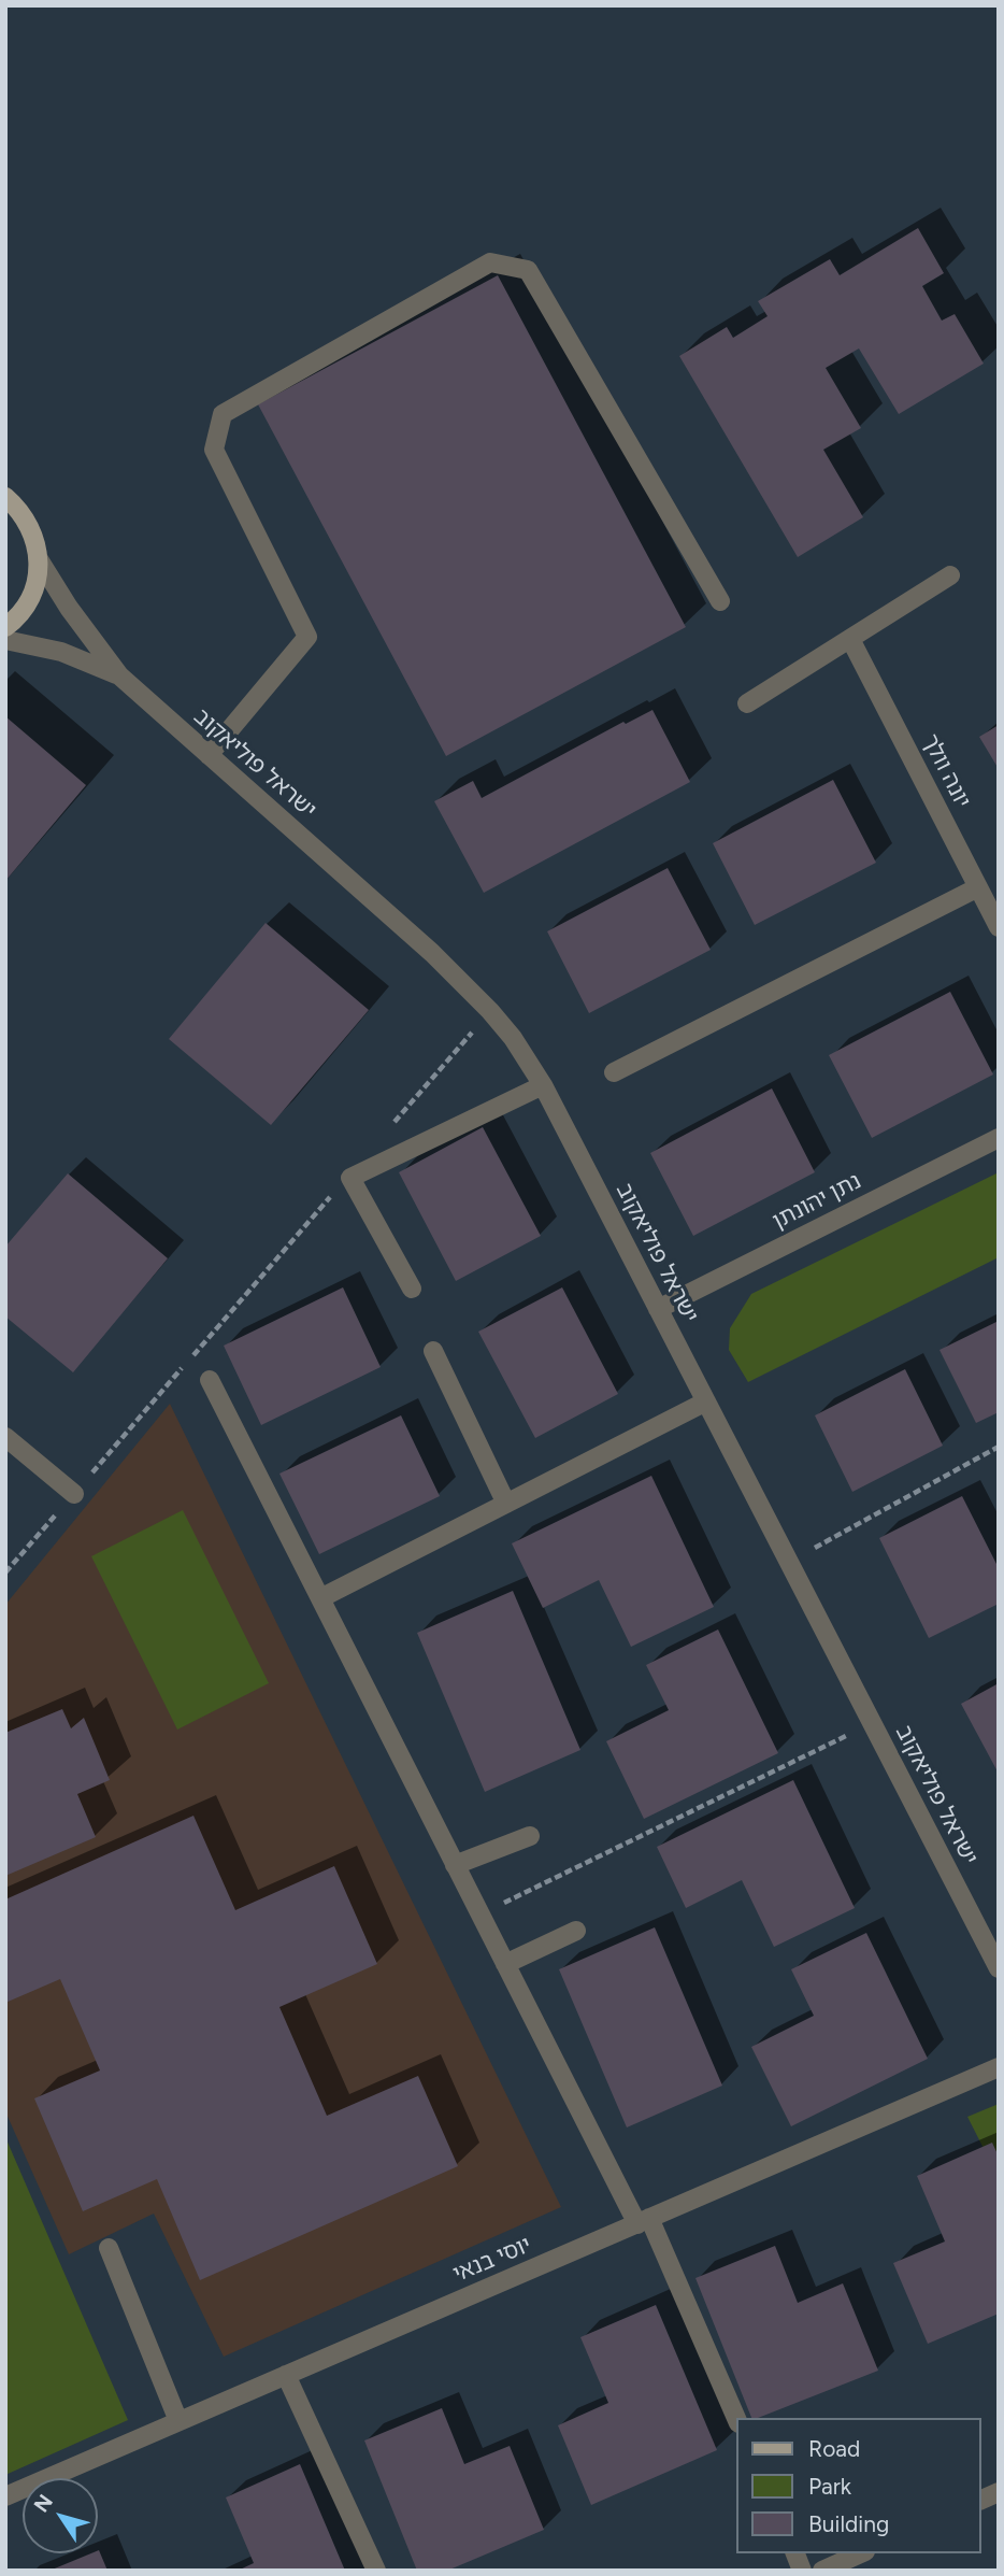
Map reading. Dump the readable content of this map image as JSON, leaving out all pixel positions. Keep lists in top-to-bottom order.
{
  "streets": {
    "street": [
      "ישראל פוליאקוב",
      "יונה וולך",
      "נתן יהונתן",
      "יוסי בנאי"
    ]
  },
  "crossings": [
    ["ישראל פוליאקוב", "נתן יהונתן"]
  ],
  "legend": ["Road", "Park", "Building"],
  "north": "top left"
}
